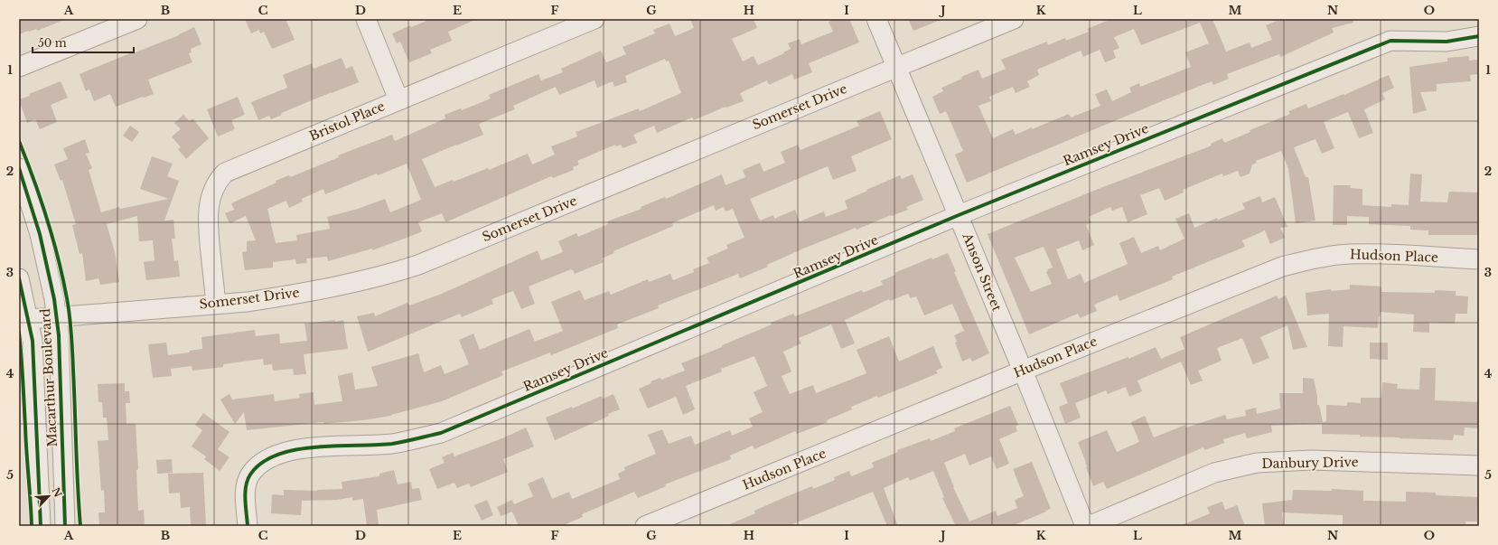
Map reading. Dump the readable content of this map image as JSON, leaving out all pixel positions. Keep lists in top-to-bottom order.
{
  "streets": {
    "street": [
      "Somerset Drive",
      "Bristol Place",
      "Ramsey Drive",
      "Hudson Place",
      "Anson Street",
      "Macarthur Boulevard",
      "Danbury Drive"
    ]
  },
  "crossings": [
    ["Somerset Drive", "Bristol Place"],
    ["Somerset Drive", "Anson Street"],
    ["Somerset Drive", "Macarthur Boulevard"],
    ["Ramsey Drive", "Anson Street"],
    ["Hudson Place", "Anson Street"]
  ],
  "scale_bar": "50 m",
  "north": "top right",
  "grid": {
    "columns": [
      "A",
      "B",
      "C",
      "D",
      "E",
      "F",
      "G",
      "H",
      "I",
      "J",
      "K",
      "L",
      "M",
      "N",
      "O"
    ],
    "rows": [
      "1",
      "2",
      "3",
      "4",
      "5"
    ]
  }
}
